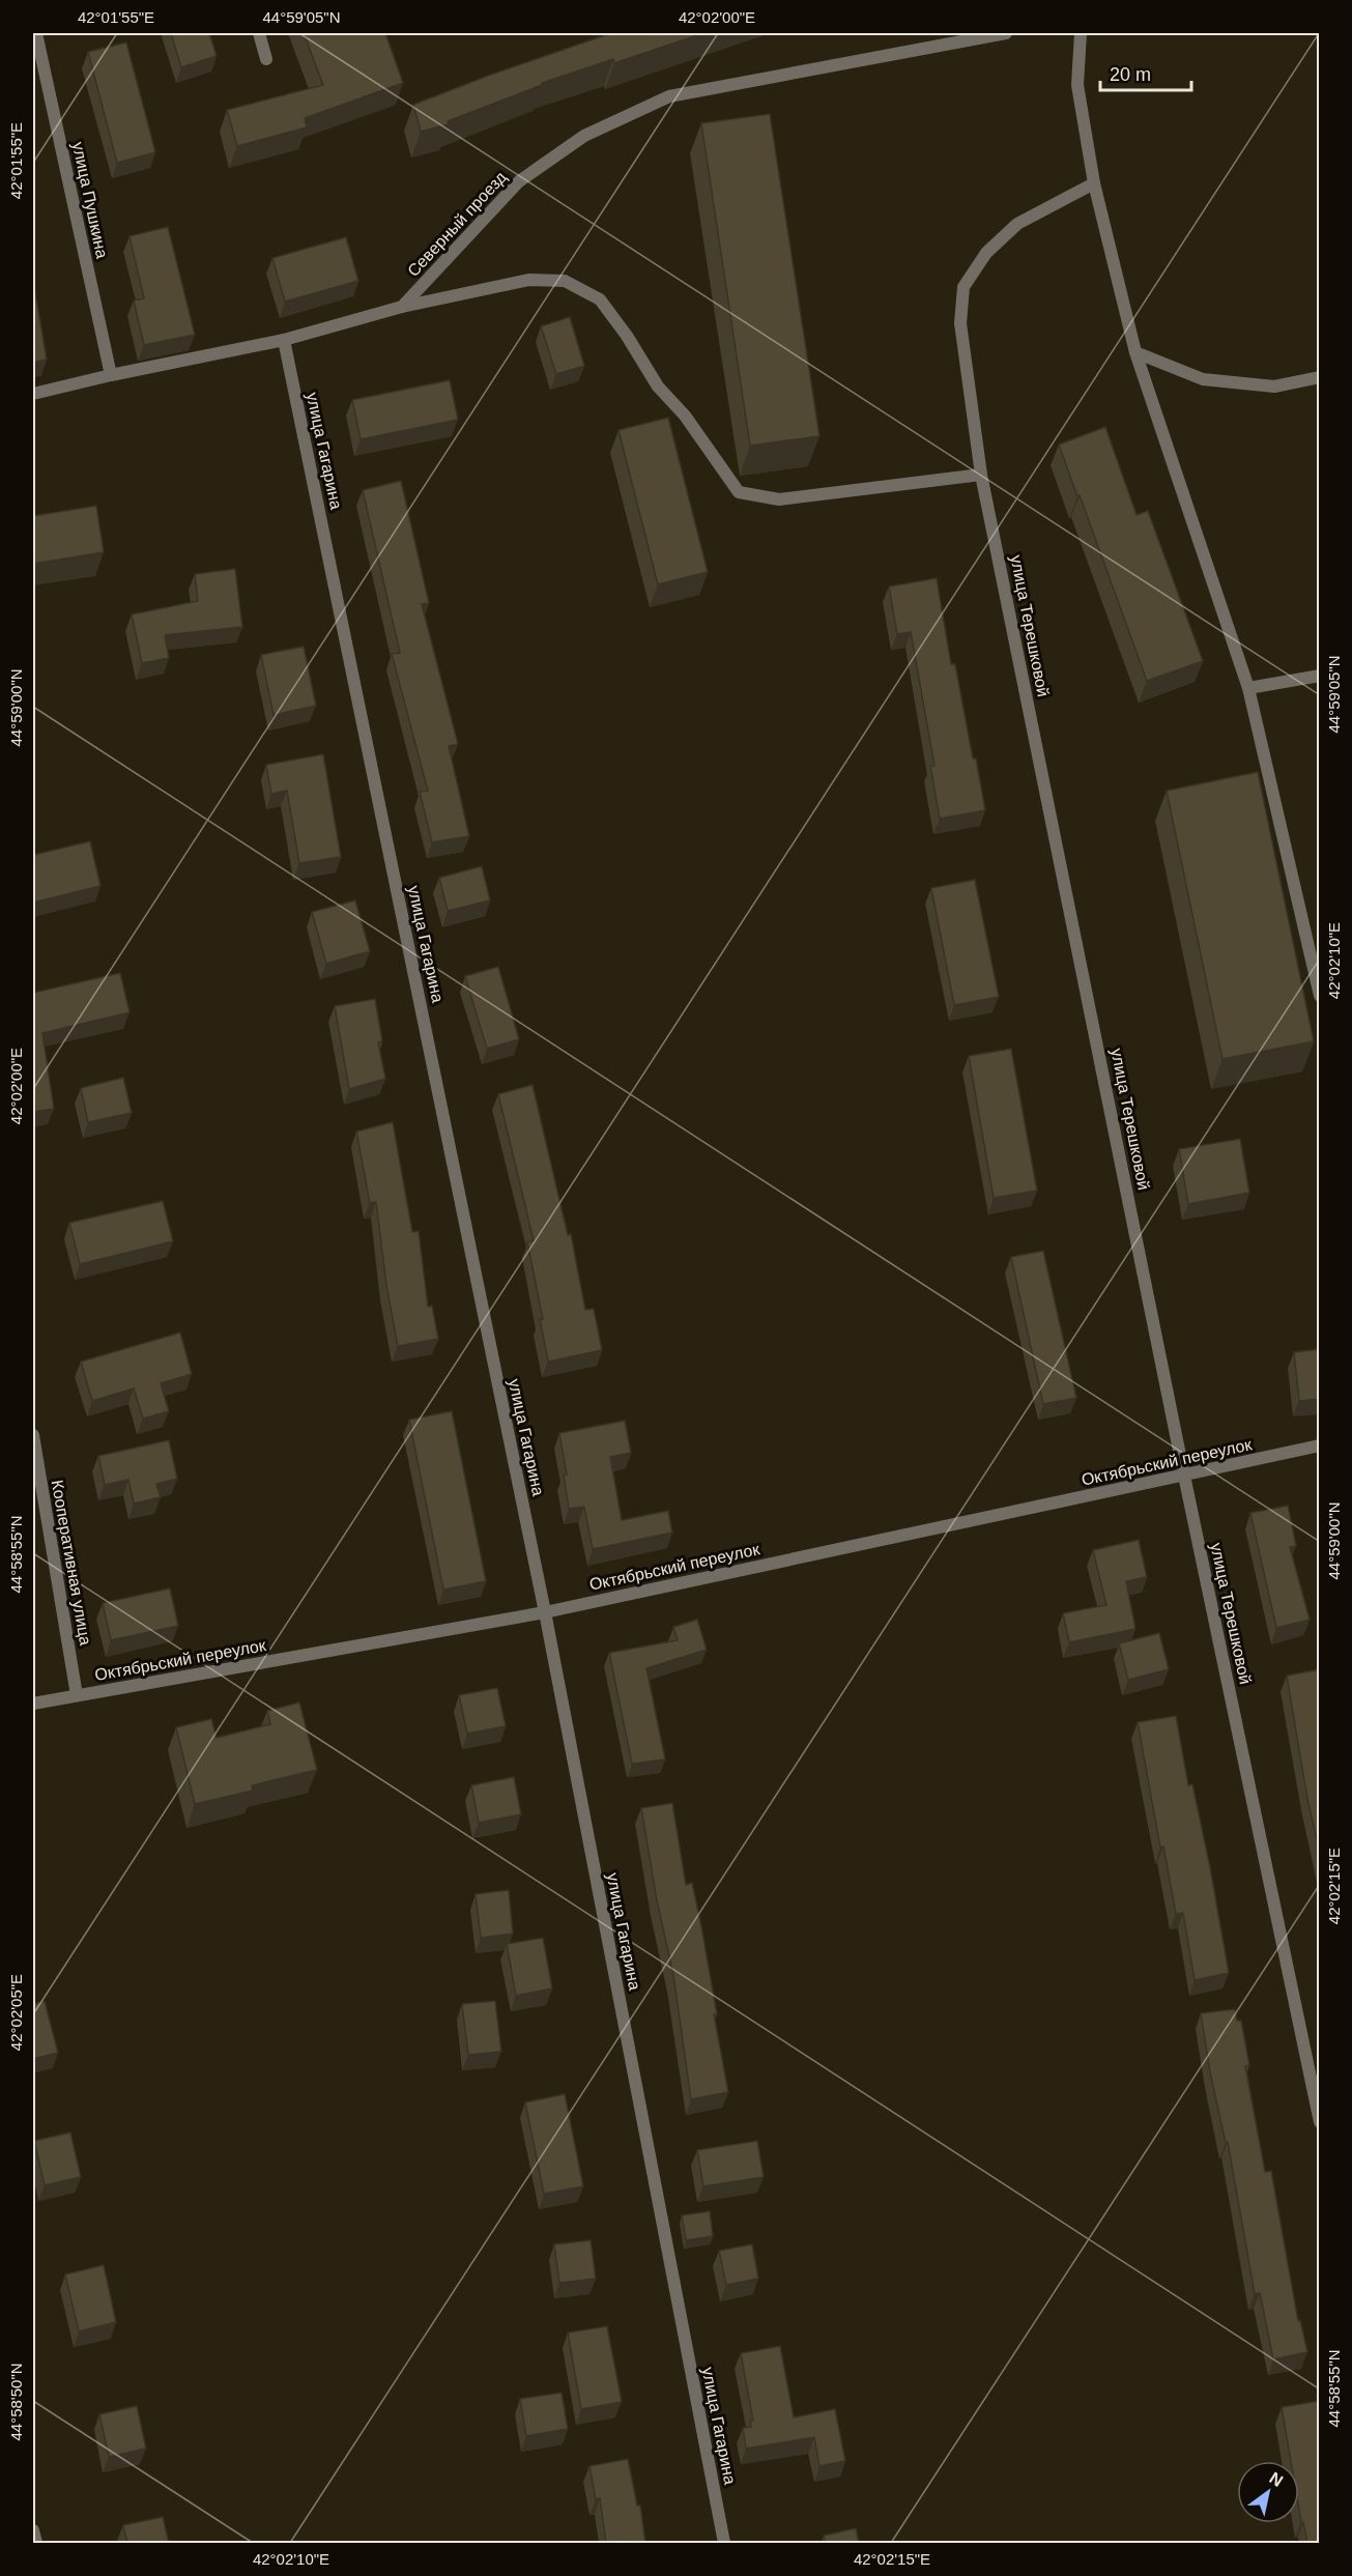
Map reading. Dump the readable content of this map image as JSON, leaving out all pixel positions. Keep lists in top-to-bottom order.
{
  "streets": {
    "street": [
      "улица Пушкина",
      "Северный проезд",
      "улица Гагарина",
      "улица Терешковой",
      "Октябрьский переулок",
      "Кооперативная улица"
    ]
  },
  "crossings": [
    ["улица Гагарина", "Октябрьский переулок"],
    ["улица Терешковой", "Октябрьский переулок"],
    ["Октябрьский переулок", "Кооперативная улица"]
  ],
  "scale_bar": "20 m",
  "north": "top right",
  "coordinates": [
    "42°01'55\"E",
    "44°59'05\"N",
    "42°02'00\"E",
    "44°59'00\"N",
    "42°02'10\"E",
    "44°58'55\"N",
    "42°02'15\"E",
    "42°02'05\"E",
    "44°58'50\"N"
  ]
}
